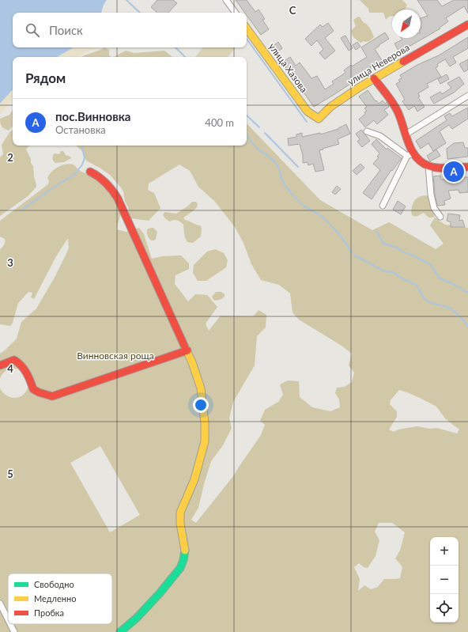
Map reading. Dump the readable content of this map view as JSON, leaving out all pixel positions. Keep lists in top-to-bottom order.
{
  "streets": {
    "street": ["улица Неверова", "улица Хазова"]
  },
  "crossings": [
    ["улица Неверова", "улица Хазова"]
  ],
  "parks": ["Винновская роща"],
  "legend": ["Свободно", "Медленно", "Пробка"],
  "north": "bottom left",
  "page": {
    "search": "Поиск",
    "heading": "Рядом",
    "list": [
      {
        "mark": "A",
        "name": "пос.Винновка",
        "note": "Остановка",
        "value": "400 m"
      }
    ],
    "pins": "A",
    "map_buttons": ["+", "−"]
  },
  "grid": {
    "columns": ["C"],
    "rows": [
      "2",
      "3",
      "4",
      "5"
    ]
  }
}
